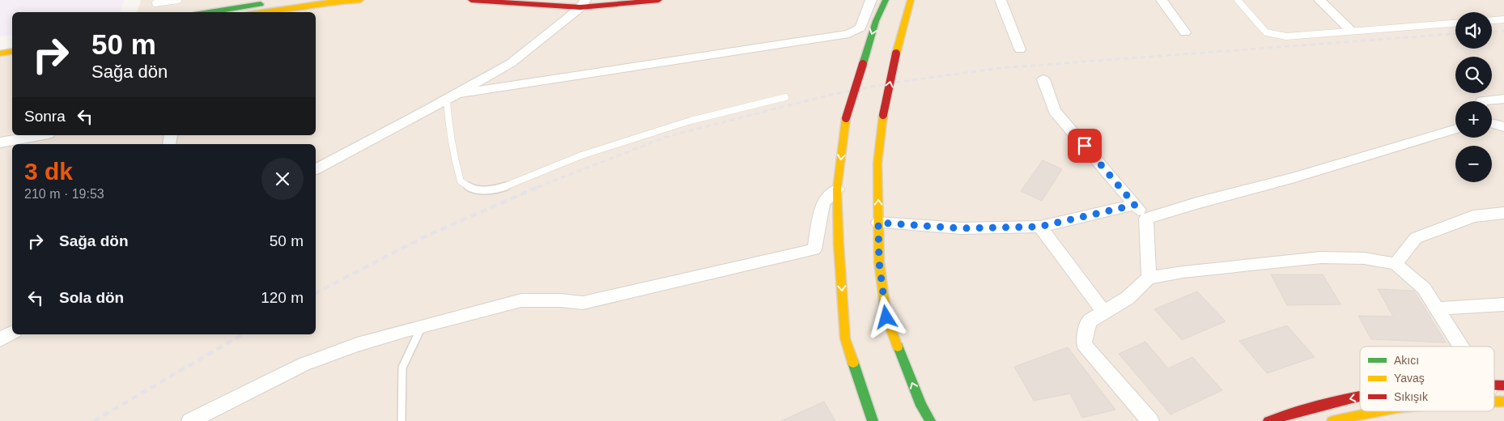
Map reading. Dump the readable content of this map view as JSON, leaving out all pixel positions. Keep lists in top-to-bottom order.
{
  "legend": ["Akıcı", "Yavaş", "Sıkışık"],
  "page": {
    "map_buttons": ["+", "−"],
    "turn": ["50 m", "Sağa dön"],
    "then": "Sonra",
    "heading": ["3 dk", "210 m · 19:53"],
    "list": [
      {
        "name": "Sağa dön",
        "value": "50 m"
      },
      {
        "name": "Sola dön",
        "value": "120 m"
      }
    ]
  }
}
